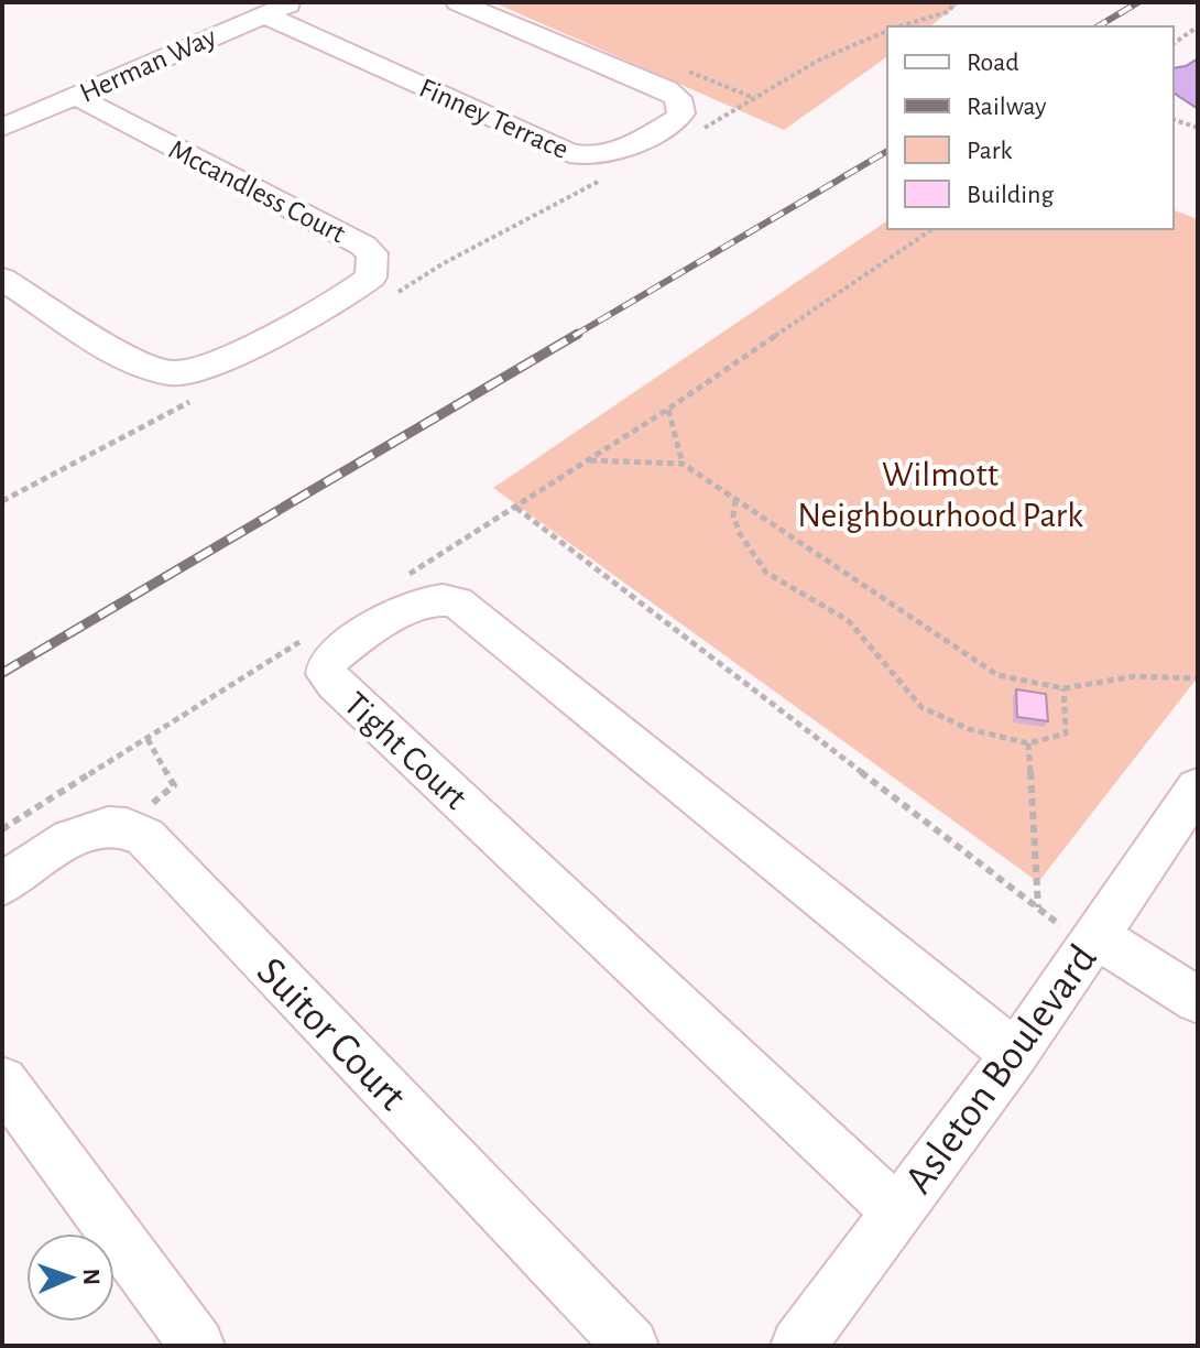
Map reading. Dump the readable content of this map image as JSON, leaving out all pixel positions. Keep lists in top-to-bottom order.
{
  "streets": {
    "street": [
      "Herman Way",
      "Finney Terrace",
      "Mccandless Court",
      "Tight Court",
      "Suitor Court",
      "Asleton Boulevard"
    ]
  },
  "crossings": [
    ["Herman Way", "Finney Terrace"],
    ["Herman Way", "Mccandless Court"],
    ["Tight Court", "Asleton Boulevard"]
  ],
  "parks": ["Wilmott Neighbourhood Park"],
  "legend": [
    "Road",
    "Railway",
    "Park",
    "Building"
  ],
  "north": "right"
}
